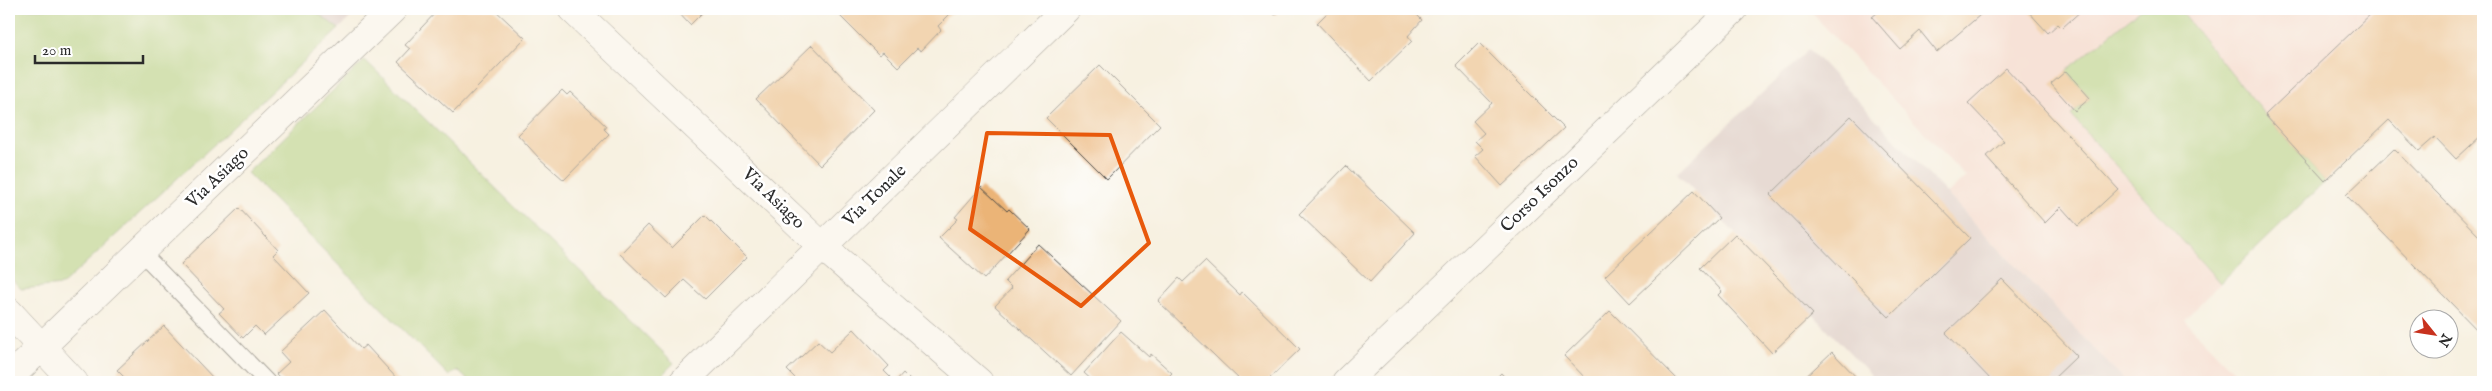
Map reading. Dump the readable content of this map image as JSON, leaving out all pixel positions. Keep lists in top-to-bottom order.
{
  "streets": {
    "street": ["Via Asiago", "Corso Isonzo", "Via Tonale"]
  },
  "crossings": [
    ["Via Asiago", "Via Tonale"]
  ],
  "scale_bar": "20 m",
  "north": "bottom right"
}
